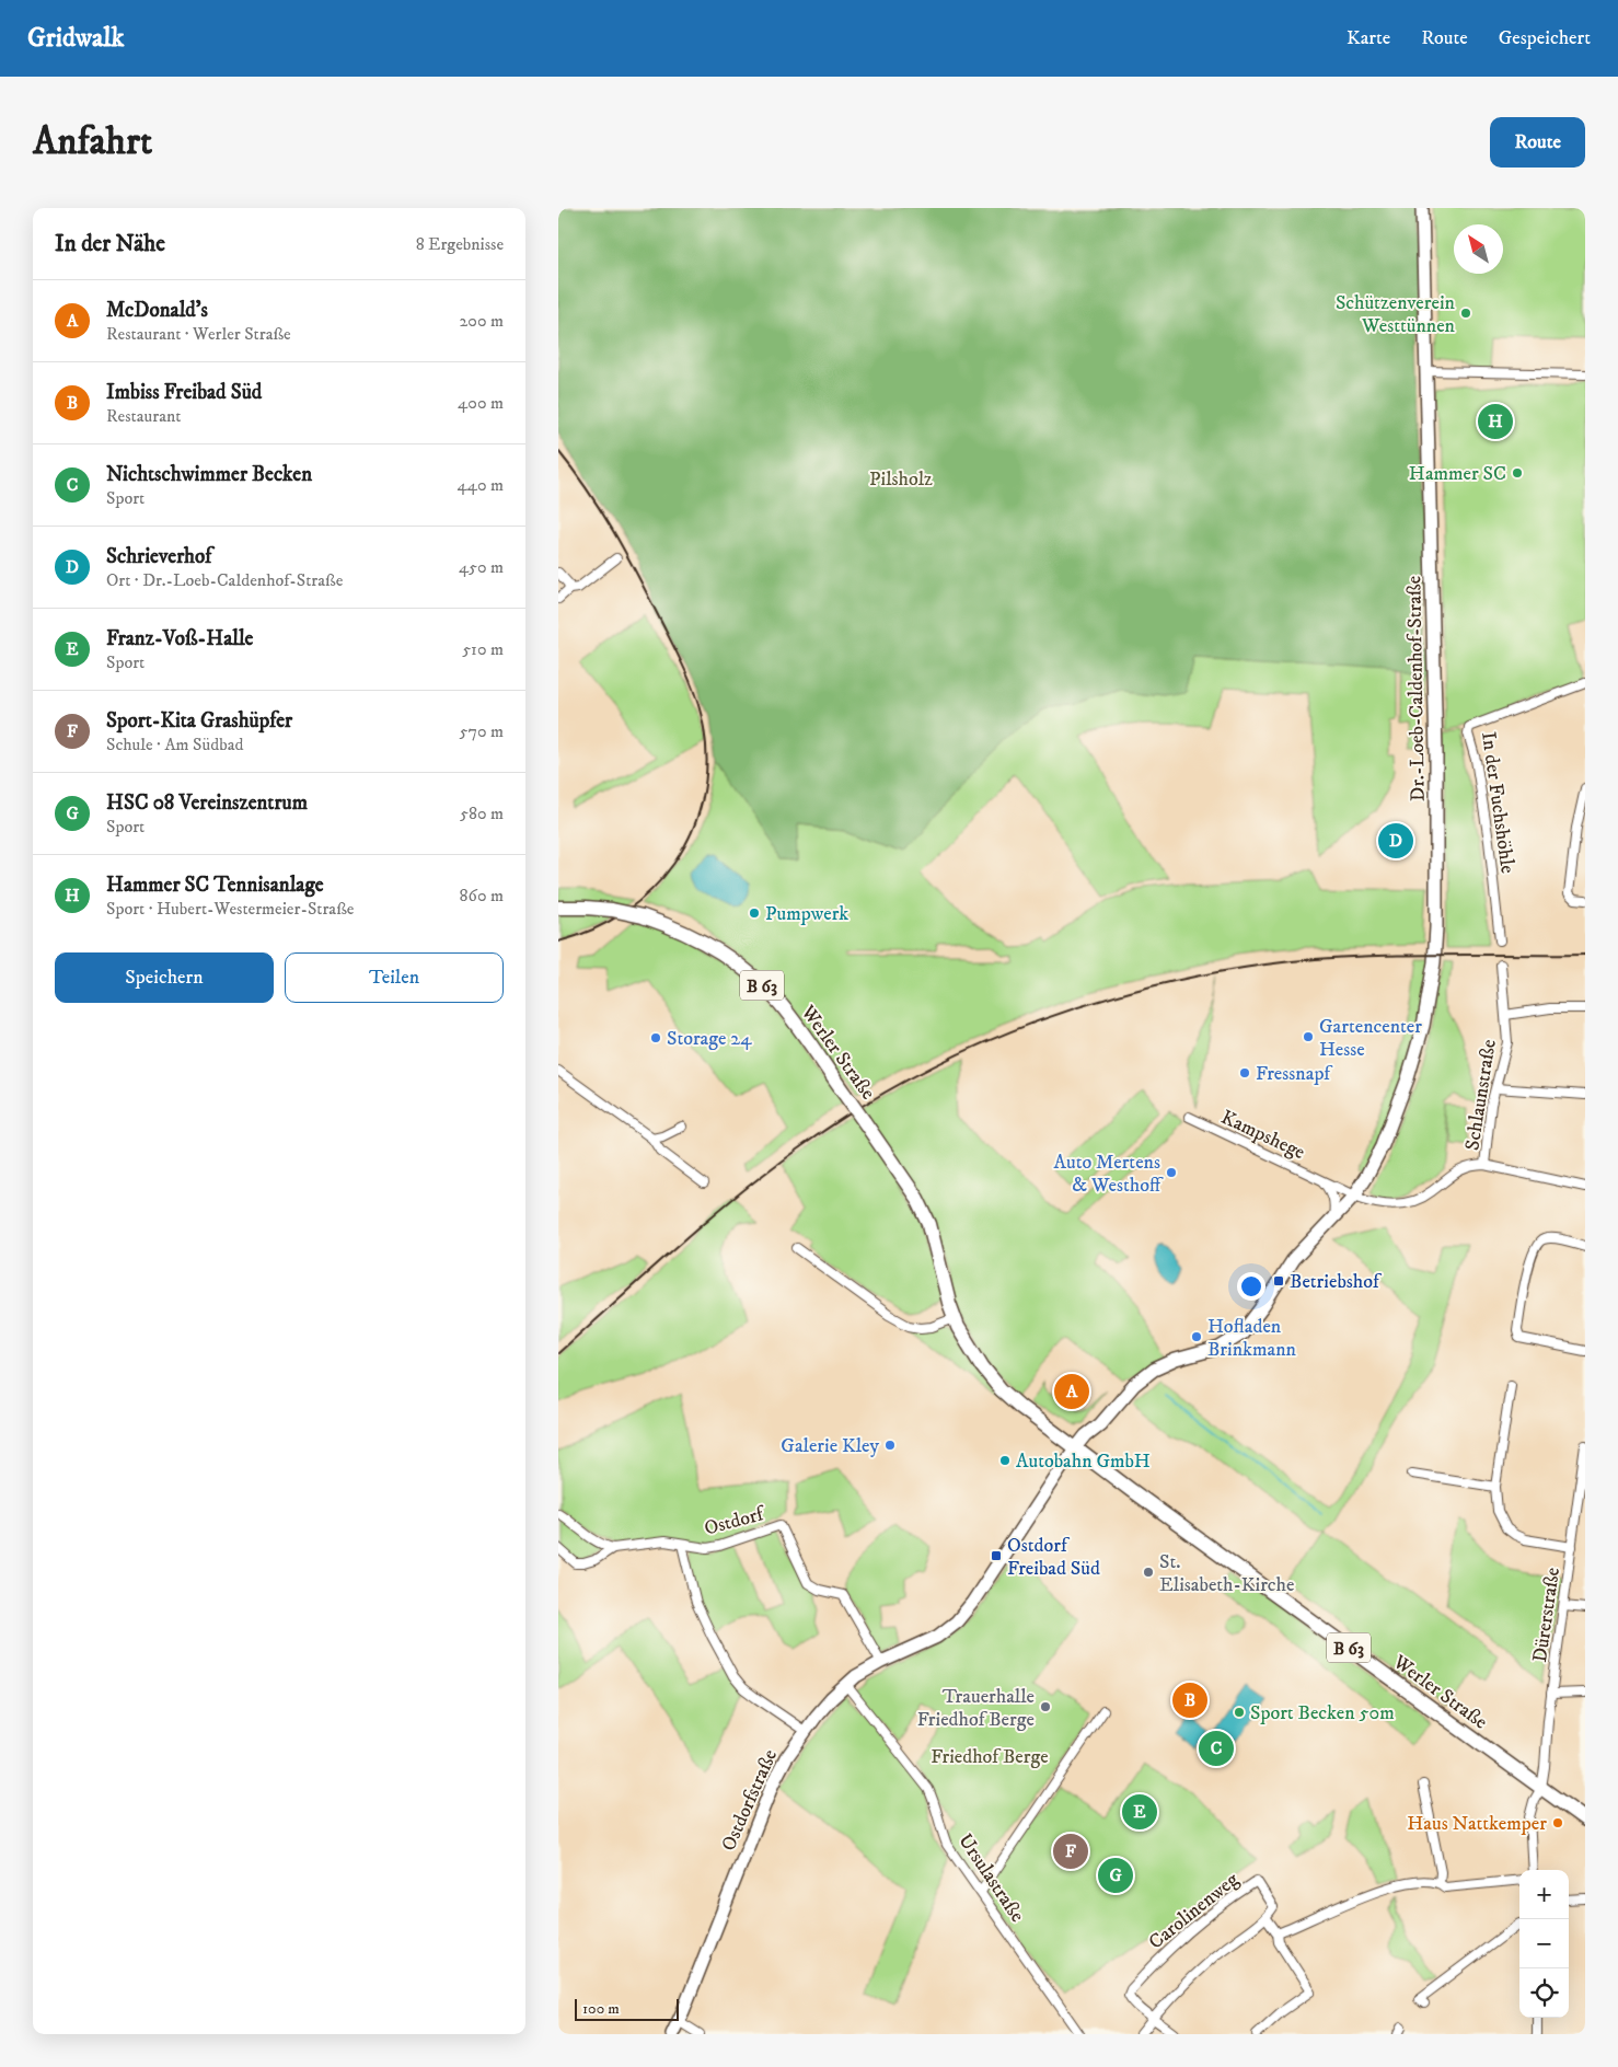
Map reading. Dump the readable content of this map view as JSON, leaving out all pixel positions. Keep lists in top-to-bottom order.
{
  "streets": {
    "main road": [
      "Dr.-Loeb-Caldenhof-Straße",
      "B 63",
      "Werler Straße",
      "Ostdorfstraße"
    ],
    "street": [
      "In der Fuchshöhle",
      "Schlaunstraße",
      "Kampshege",
      "Ostdorf",
      "Dürerstraße",
      "Ursulastraße",
      "Carolinenweg"
    ]
  },
  "crossings": [
    ["Dr.-Loeb-Caldenhof-Straße", "Werler Straße"],
    ["Dr.-Loeb-Caldenhof-Straße", "Kampshege"],
    ["Dr.-Loeb-Caldenhof-Straße", "Ostdorfstraße"],
    ["Werler Straße", "Dürerstraße"],
    ["Werler Straße", "Ostdorfstraße"],
    ["Schlaunstraße", "Kampshege"],
    ["Ostdorf", "Ostdorfstraße"],
    ["Ostdorfstraße", "Ursulastraße"]
  ],
  "parks": ["Pilsholz", "Friedhof Berge"],
  "places": {
    "other": [
      "Schützenverein Westtünnen",
      "Hammer SC",
      "Pumpwerk",
      "Gartencenter Hesse",
      "Storage 24",
      "Fressnapf",
      "Auto Mertens & Westhoff",
      "Hofladen Brinkmann",
      "Galerie Kley",
      "Autobahn GmbH",
      "St. Elisabeth-Kirche",
      "Trauerhalle Friedhof Berge",
      "Sport Becken 50m",
      "Haus Nattkemper"
    ],
    "transit": ["Betriebshof", "Ostdorf Freibad Süd"]
  },
  "scale_bar": "100 m",
  "north": "top left",
  "page": {
    "header": "Gridwalk",
    "nav": ["Karte", "Route", "Gespeichert"],
    "buttons": [
      "Route",
      ["Speichern", "Teilen"]
    ],
    "title": "Anfahrt",
    "heading": ["In der Nähe", "8 Ergebnisse"],
    "list": [
      {
        "mark": "A",
        "name": "McDonald's",
        "note": "Restaurant · Werler Straße",
        "value": "200 m"
      },
      {
        "mark": "B",
        "name": "Imbiss Freibad Süd",
        "note": "Restaurant",
        "value": "400 m"
      },
      {
        "mark": "C",
        "name": "Nichtschwimmer Becken",
        "note": "Sport",
        "value": "440 m"
      },
      {
        "mark": "D",
        "name": "Schrieverhof",
        "note": "Ort · Dr.-Loeb-Caldenhof-Straße",
        "value": "450 m"
      },
      {
        "mark": "E",
        "name": "Franz-Voß-Halle",
        "note": "Sport",
        "value": "510 m"
      },
      {
        "mark": "F",
        "name": "Sport-Kita Grashüpfer",
        "note": "Schule · Am Südbad",
        "value": "570 m"
      },
      {
        "mark": "G",
        "name": "HSC 08 Vereinszentrum",
        "note": "Sport",
        "value": "580 m"
      },
      {
        "mark": "H",
        "name": "Hammer SC Tennisanlage",
        "note": "Sport · Hubert-Westermeier-Straße",
        "value": "860 m"
      }
    ],
    "pins": [
      "H",
      "D",
      "A",
      "B",
      "C",
      "E",
      "F",
      "G"
    ],
    "map_buttons": ["+", "−"],
    "scale": "100 m"
  }
}
